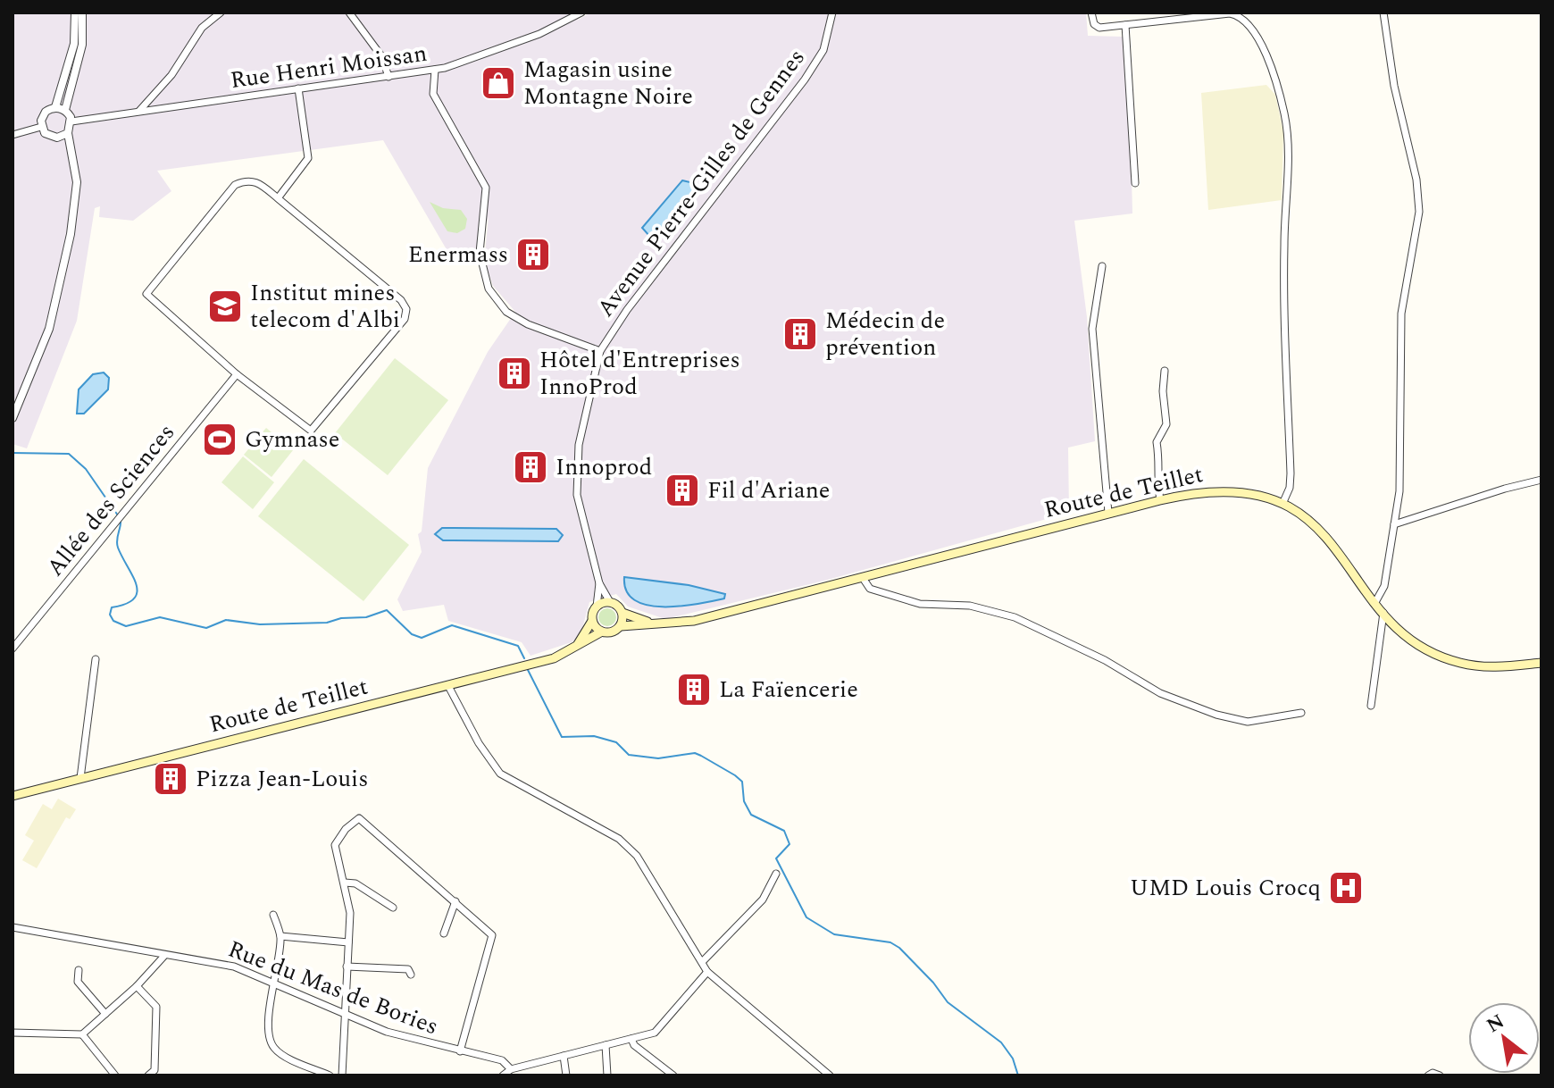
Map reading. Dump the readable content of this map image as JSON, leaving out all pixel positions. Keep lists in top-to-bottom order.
{
  "streets": {
    "main road": ["Route de Teillet"],
    "street": [
      "Rue Henri Moissan",
      "Avenue Pierre-Gilles de Gennes",
      "Allée des Sciences",
      "Rue du Mas de Bories"
    ]
  },
  "crossings": [
    ["Avenue Pierre-Gilles de Gennes", "Route de Teillet"]
  ],
  "places": {
    "shop": ["Magasin usine Montagne Noire"],
    "building": [
      "Enermass",
      "Médecin de prévention",
      "Hôtel d'Entreprises InnoProd",
      "Innoprod",
      "Fil d'Ariane",
      "La Faïencerie",
      "Pizza Jean-Louis"
    ],
    "school or university": ["Institut mines telecom d'Albi"],
    "sports": ["Gymnase"],
    "hospital": ["UMD Louis Crocq"]
  },
  "north": "top left"
}
